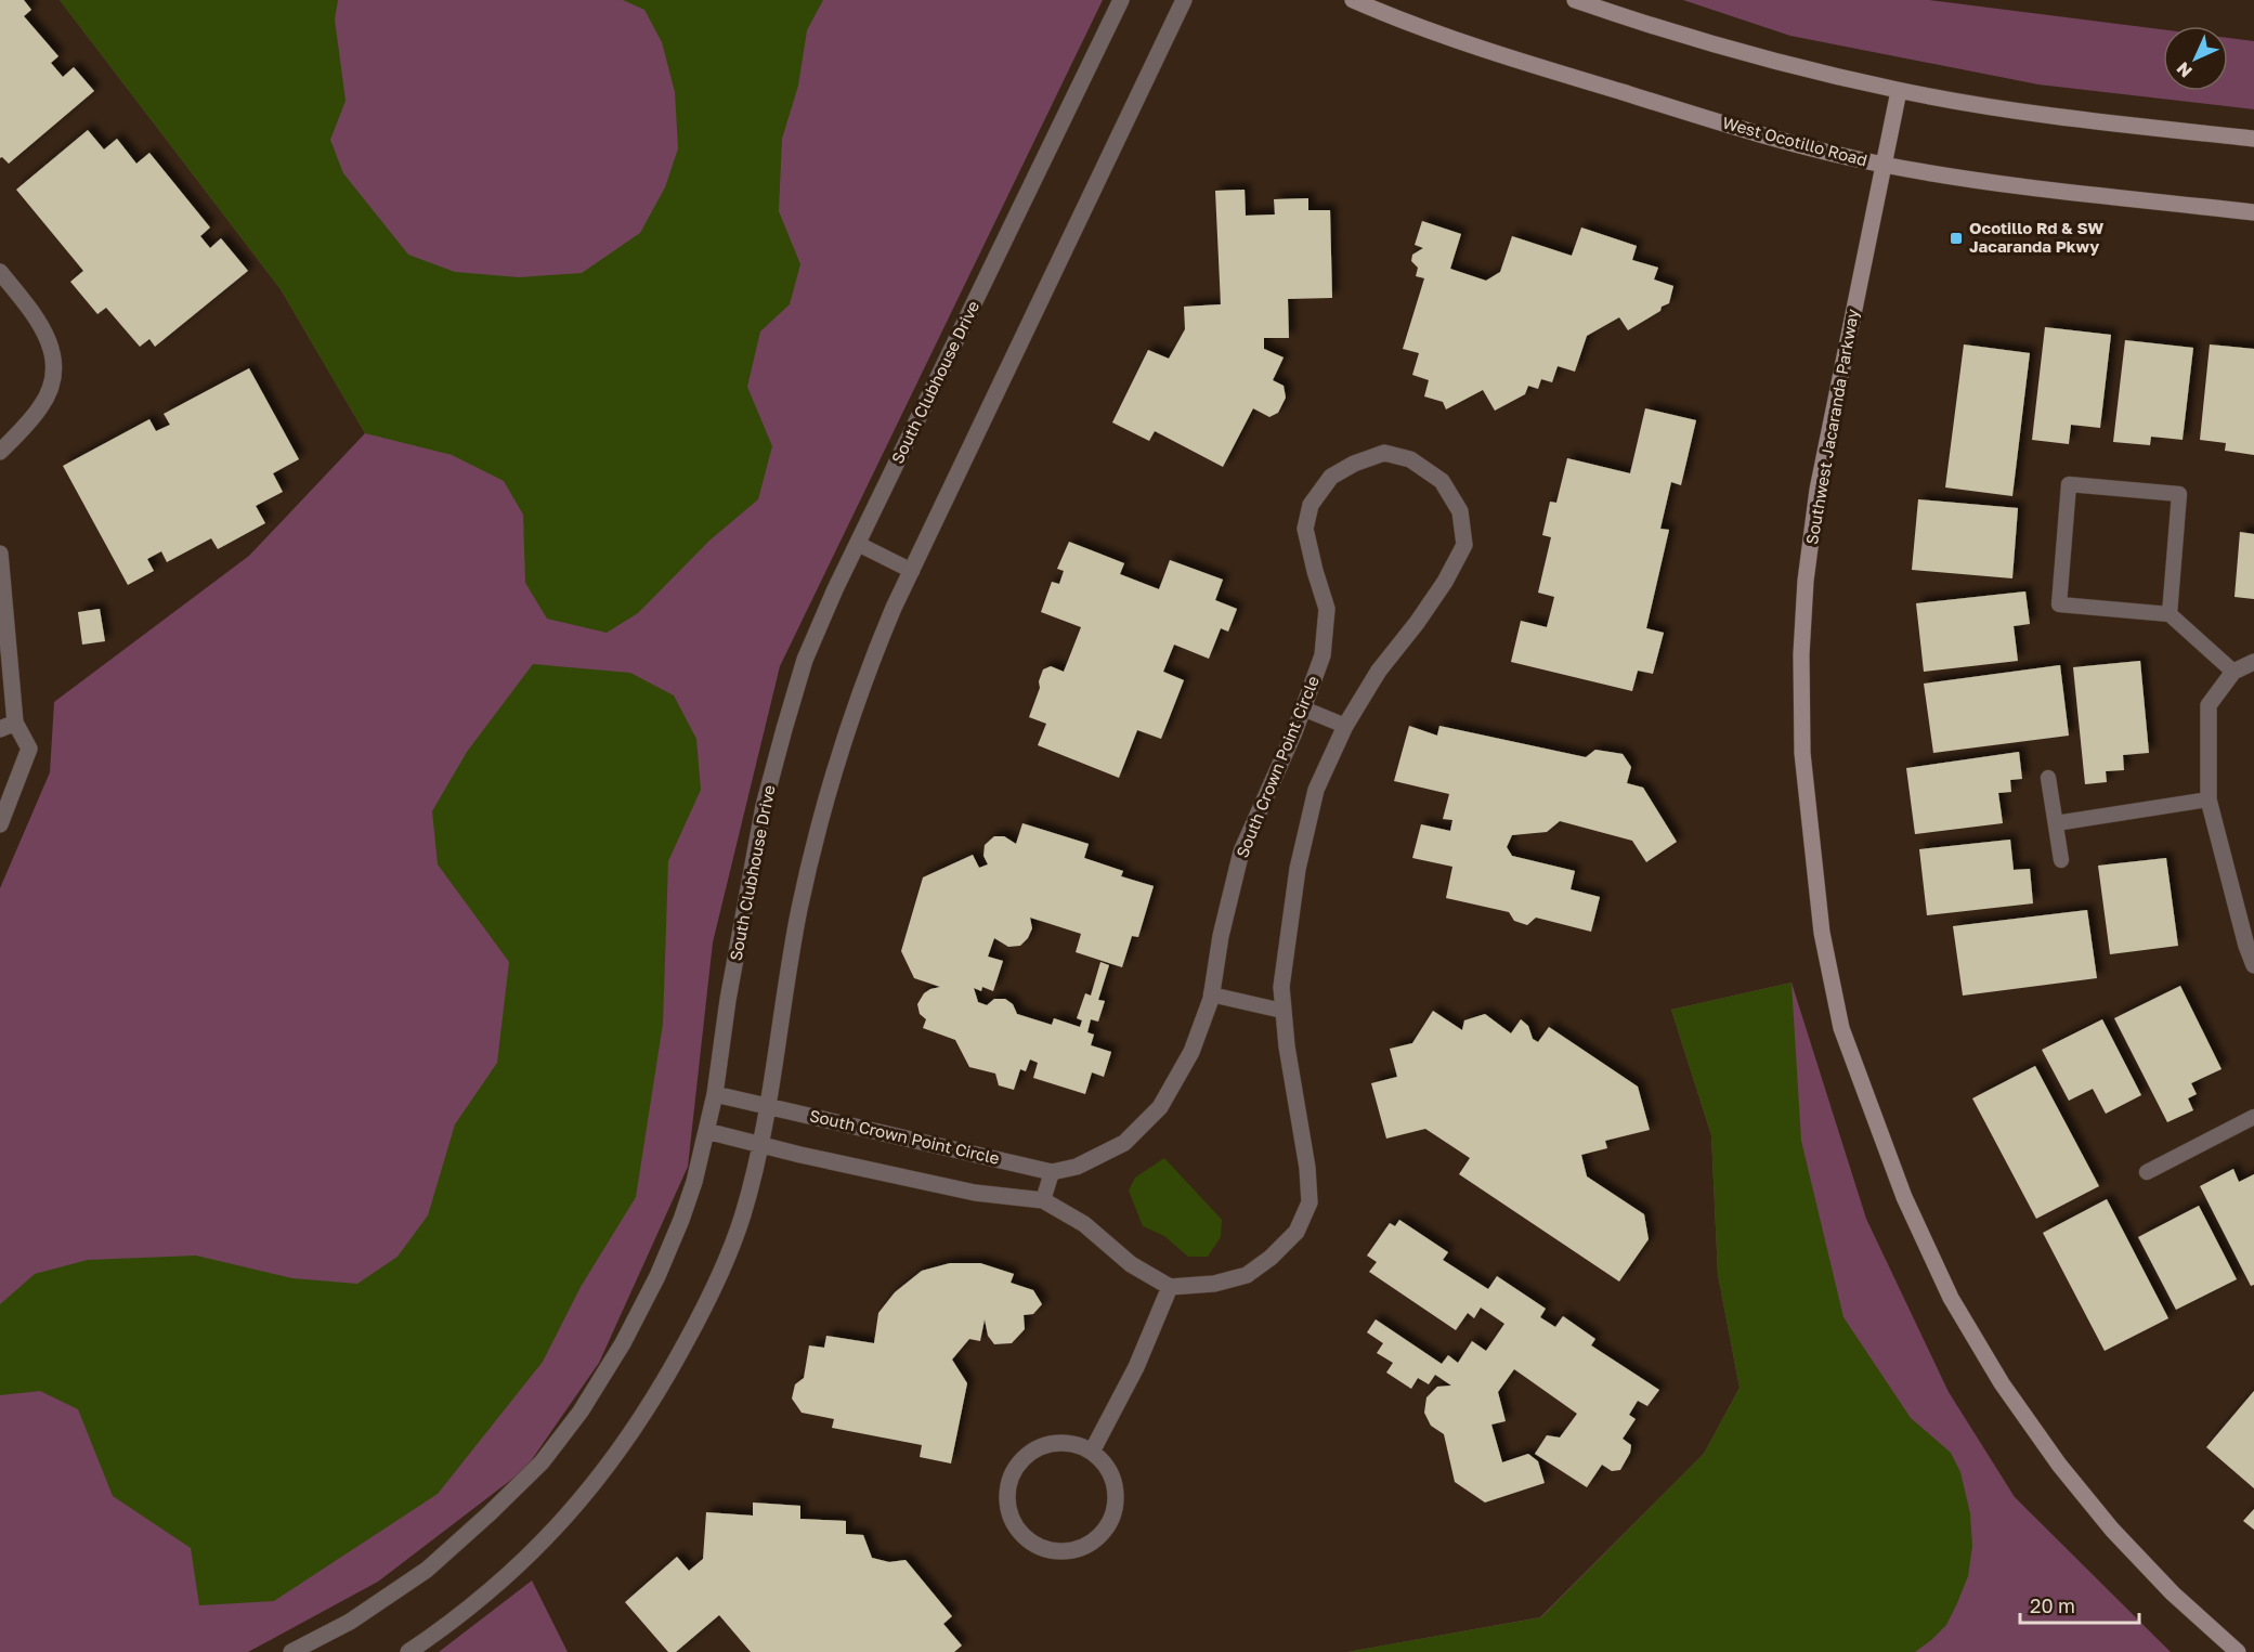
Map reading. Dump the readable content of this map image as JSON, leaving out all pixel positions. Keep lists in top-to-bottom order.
{
  "streets": {
    "street": [
      "West Ocotillo Road",
      "South Clubhouse Drive",
      "Southwest Jacaranda Parkway",
      "South Crown Point Circle"
    ]
  },
  "crossings": [
    ["West Ocotillo Road", "Southwest Jacaranda Parkway"],
    ["South Clubhouse Drive", "South Crown Point Circle"]
  ],
  "places": {
    "transit": ["Ocotillo Rd & SW Jacaranda Pkwy"]
  },
  "scale_bar": "20 m",
  "north": "bottom left"
}
